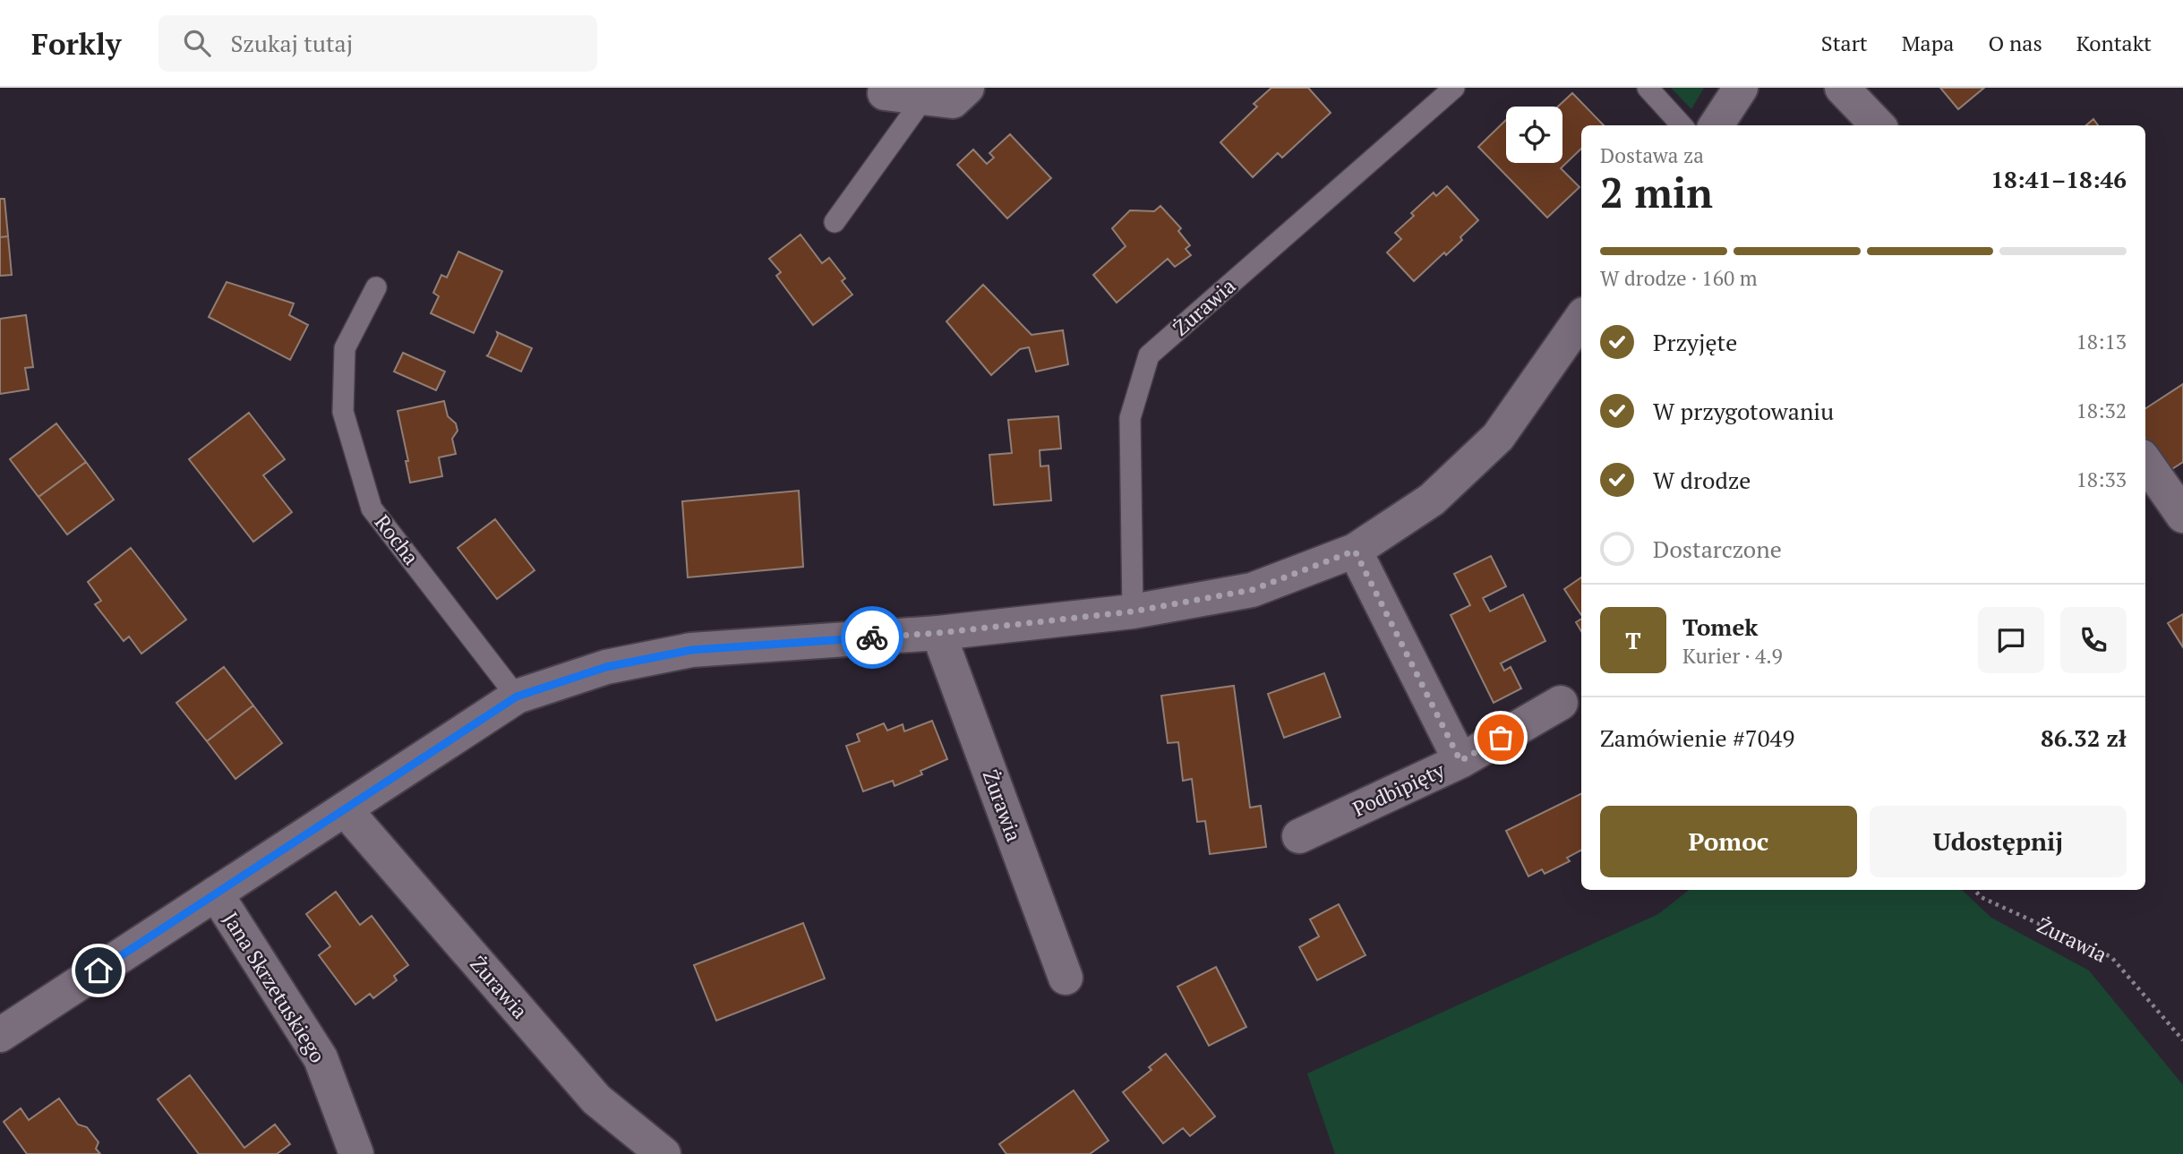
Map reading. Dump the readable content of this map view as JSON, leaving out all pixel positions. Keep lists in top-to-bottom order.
{
  "streets": {
    "street": ["Żurawia", "Podbipięty", "Jana Skrzetuskiego"],
    "lane": ["Rocha"]
  },
  "page": {
    "header": "Forkly",
    "search": "Szukaj tutaj",
    "nav": [
      "Start",
      "Mapa",
      "O nas",
      "Kontakt"
    ],
    "heading": ["2 min", "Dostawa za", "18:41–18:46"],
    "panel": [
      "Tomek",
      "Kurier · 4.9",
      "Zamówienie #7049",
      "86.32 zł"
    ],
    "bar": "W drodze · 160 m",
    "list": [
      ["Przyjęte", "18:13"],
      ["W przygotowaniu", "18:32"],
      ["W drodze", "18:33"],
      "Dostarczone"
    ],
    "round": "T",
    "buttons": ["Pomoc", "Udostępnij"]
  }
}
